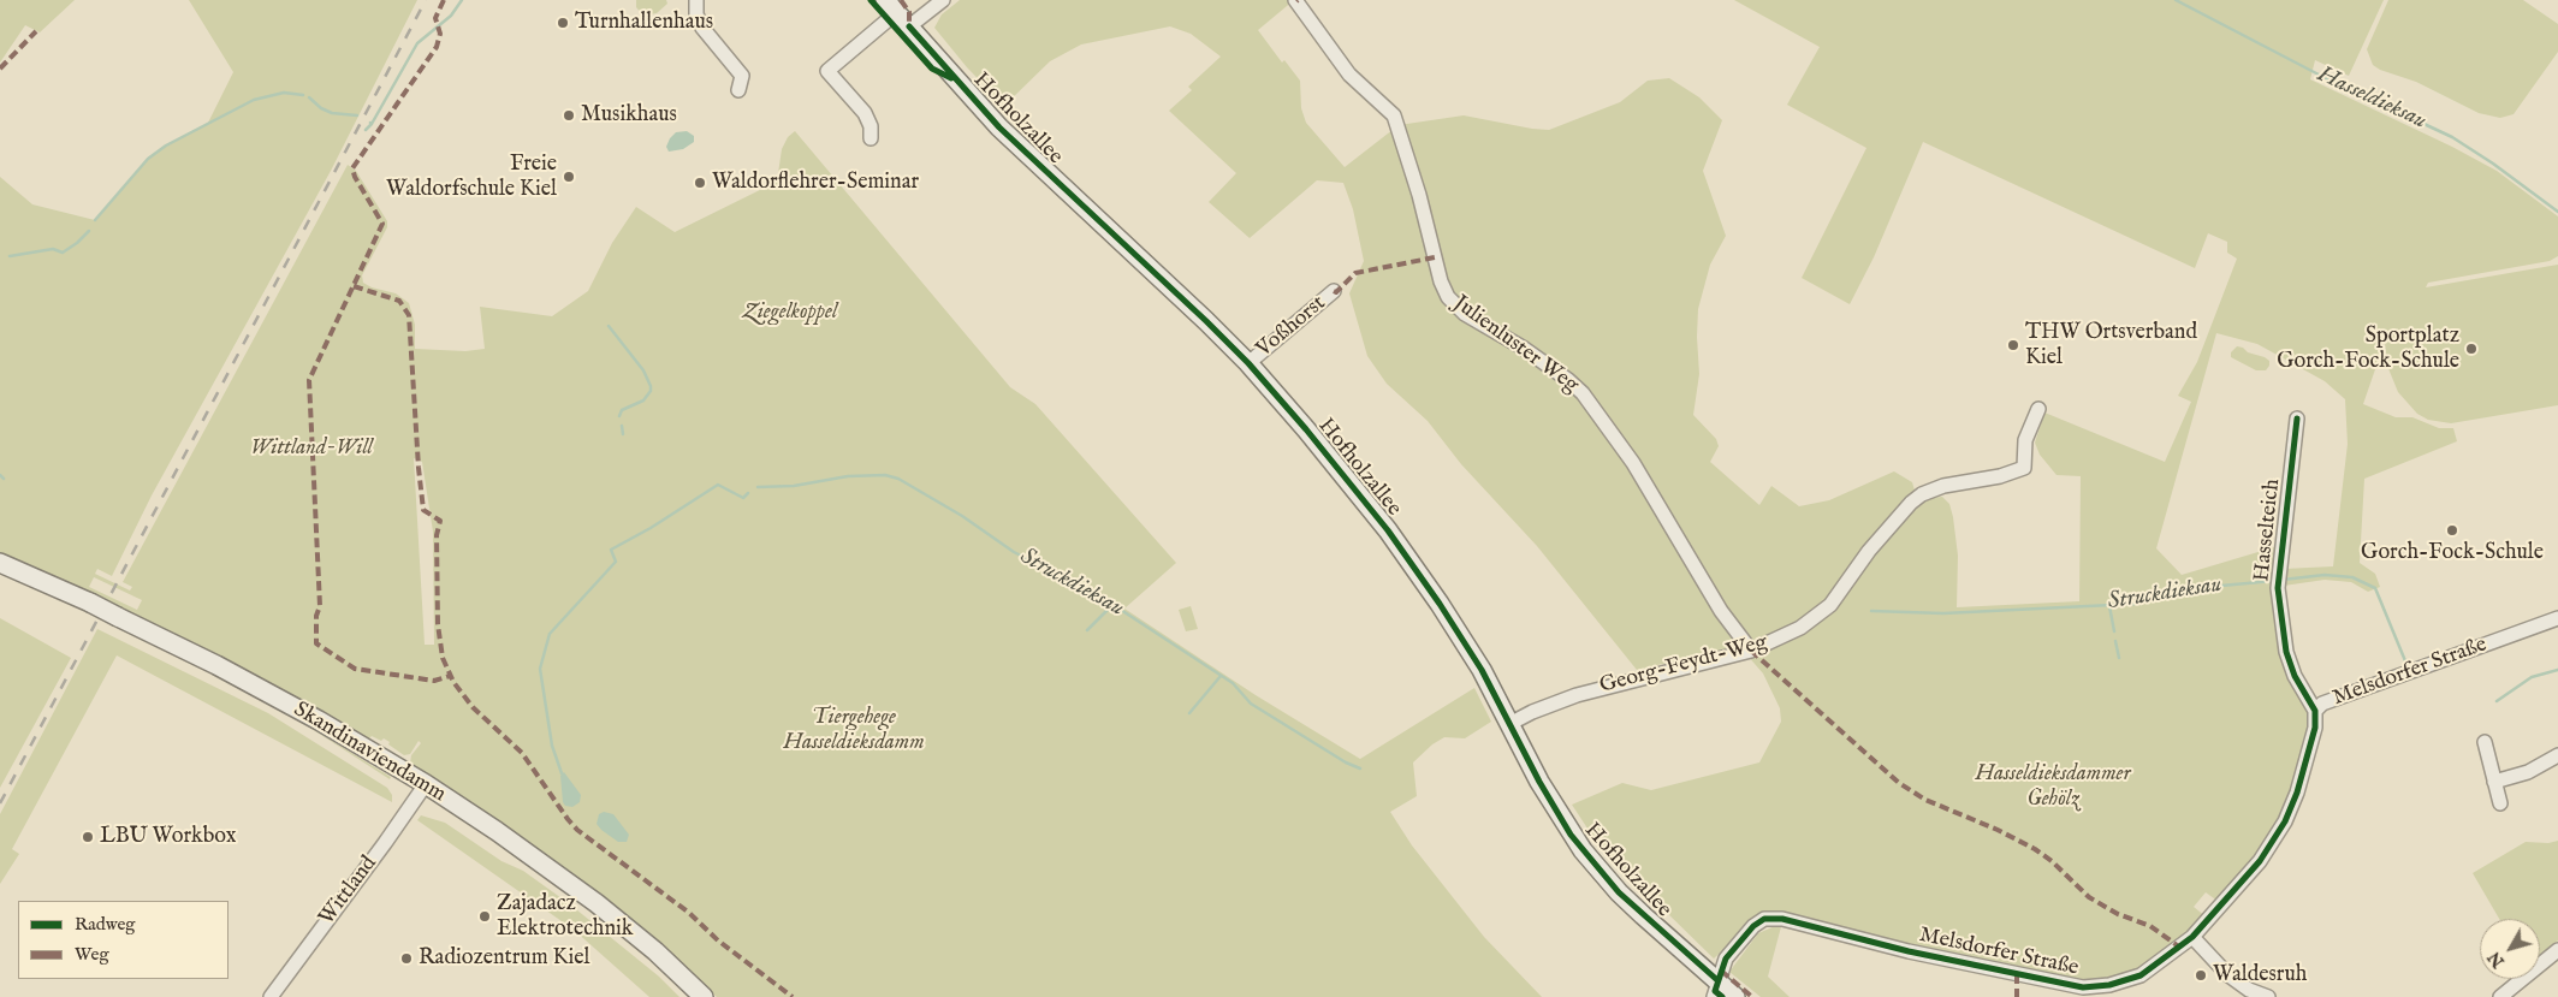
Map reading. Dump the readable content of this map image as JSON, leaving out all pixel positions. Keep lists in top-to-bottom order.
{
  "streets": {
    "street": [
      "Hofholzallee",
      "Voßhorst",
      "Julienluster Weg",
      "Hasselteich",
      "Georg-Feydt-Weg",
      "Melsdorfer Straße",
      "Skandinaviendamm",
      "Wittland"
    ]
  },
  "crossings": [
    ["Hofholzallee", "Voßhorst"],
    ["Hofholzallee", "Georg-Feydt-Weg"],
    ["Hofholzallee", "Melsdorfer Straße"],
    ["Julienluster Weg", "Georg-Feydt-Weg"],
    ["Hasselteich", "Melsdorfer Straße"],
    ["Skandinaviendamm", "Wittland"]
  ],
  "water": ["Hasseldieksau", "Struckdieksau"],
  "parks": [
    "Ziegelkoppel",
    "Wittland-Will",
    "Tiergehege Hasseldieksdamm",
    "Hasseldieksdammer Gehölz"
  ],
  "places": [
    "Turnhallenhaus",
    "Musikhaus",
    "Freie Waldorfschule Kiel",
    "Waldorflehrer-Seminar",
    "THW Ortsverband Kiel",
    "Sportplatz Gorch-Fock-Schule",
    "Gorch-Fock-Schule",
    "LBU Workbox",
    "Zajadacz Elektrotechnik",
    "Radiozentrum Kiel",
    "Waldesruh"
  ],
  "legend": ["Radweg", "Weg"],
  "north": "bottom left"
}
